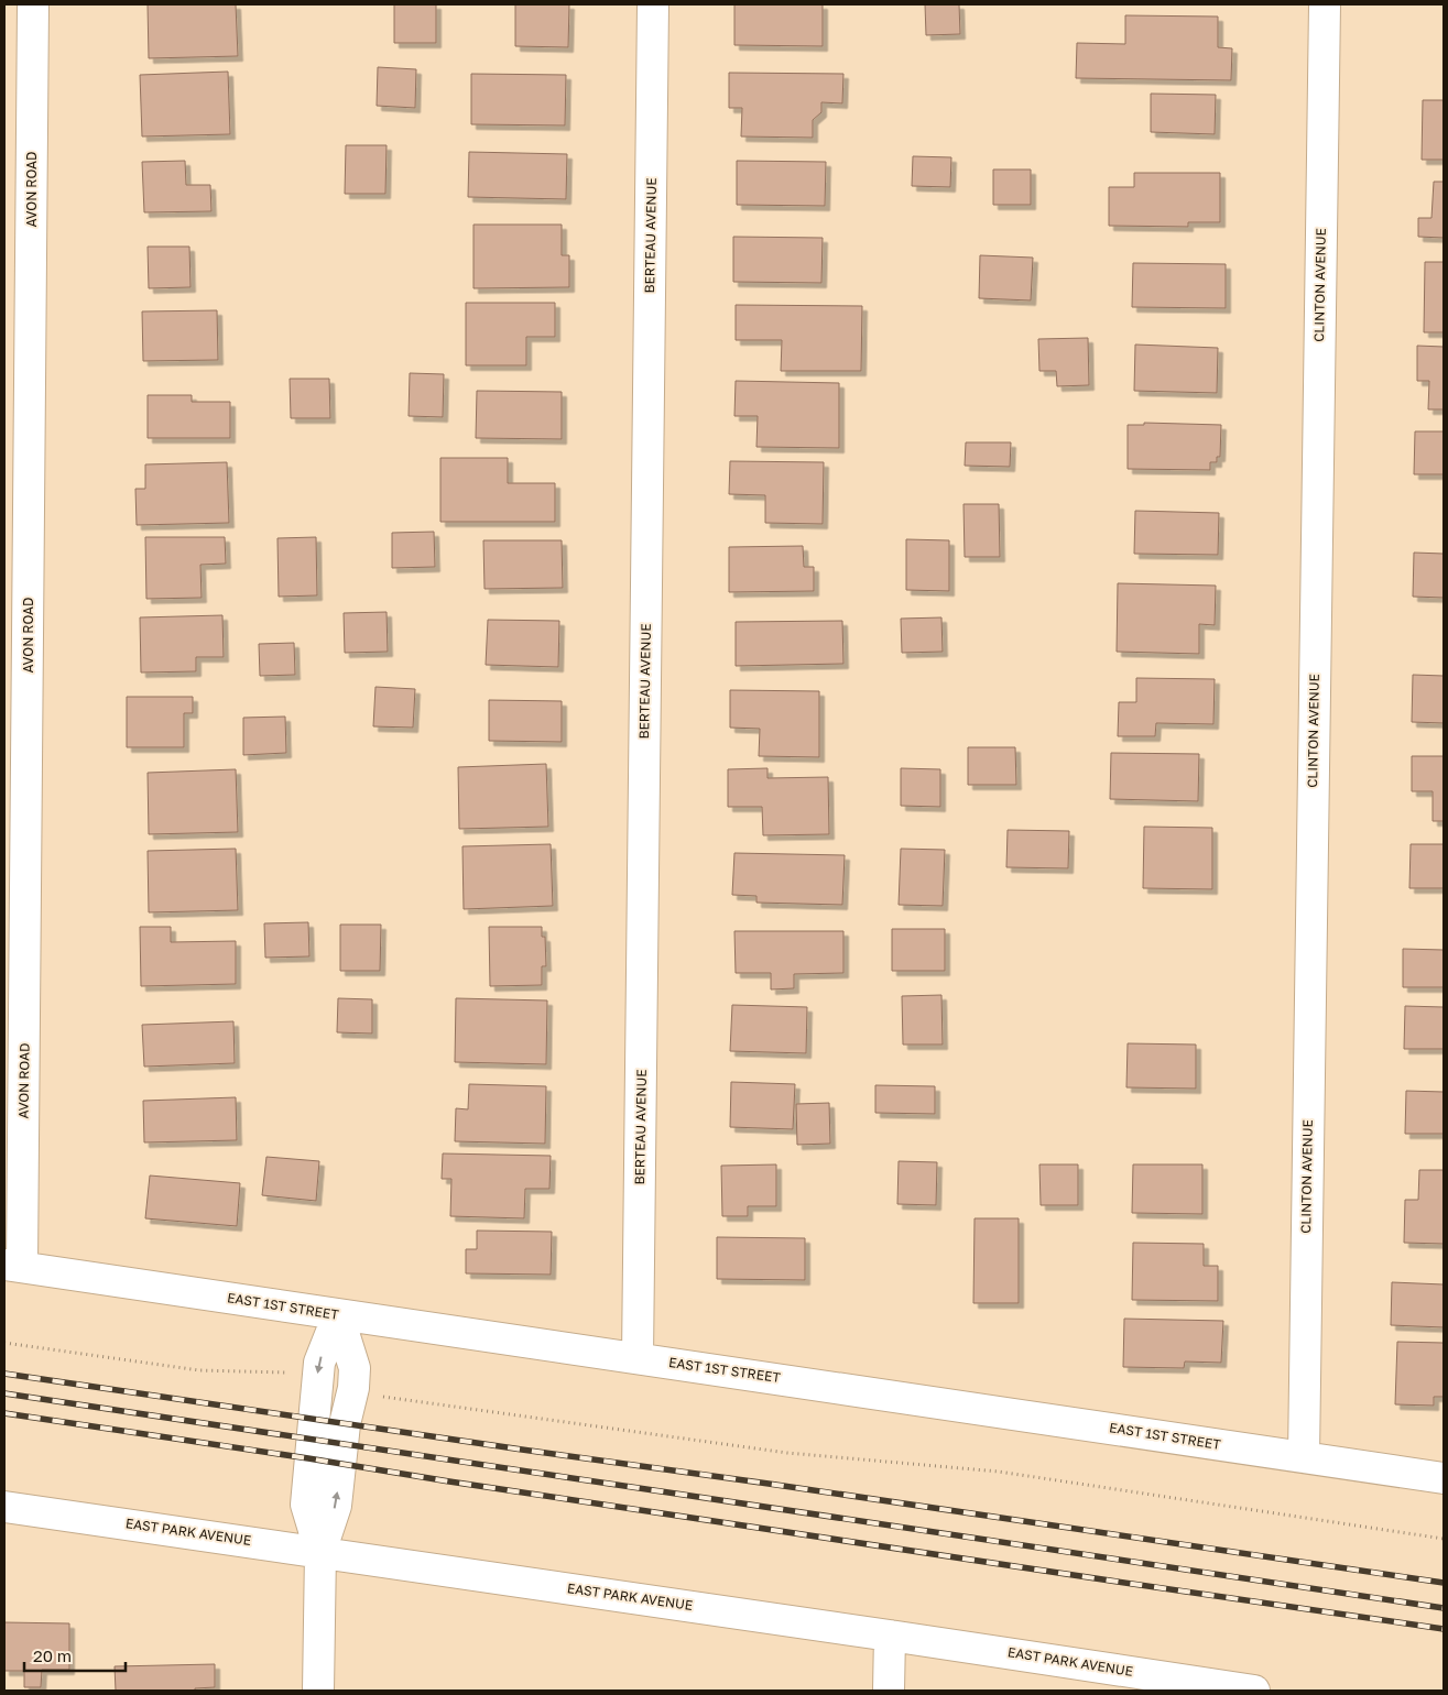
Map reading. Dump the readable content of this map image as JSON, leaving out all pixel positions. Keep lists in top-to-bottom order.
{
  "streets": {
    "street": [
      "AVON ROAD",
      "BERTEAU AVENUE",
      "CLINTON AVENUE",
      "EAST 1ST STREET",
      "EAST PARK AVENUE"
    ]
  },
  "crossings": [
    ["AVON ROAD", "EAST 1ST STREET"],
    ["BERTEAU AVENUE", "EAST 1ST STREET"],
    ["CLINTON AVENUE", "EAST 1ST STREET"]
  ],
  "scale_bar": "20 m"
}
